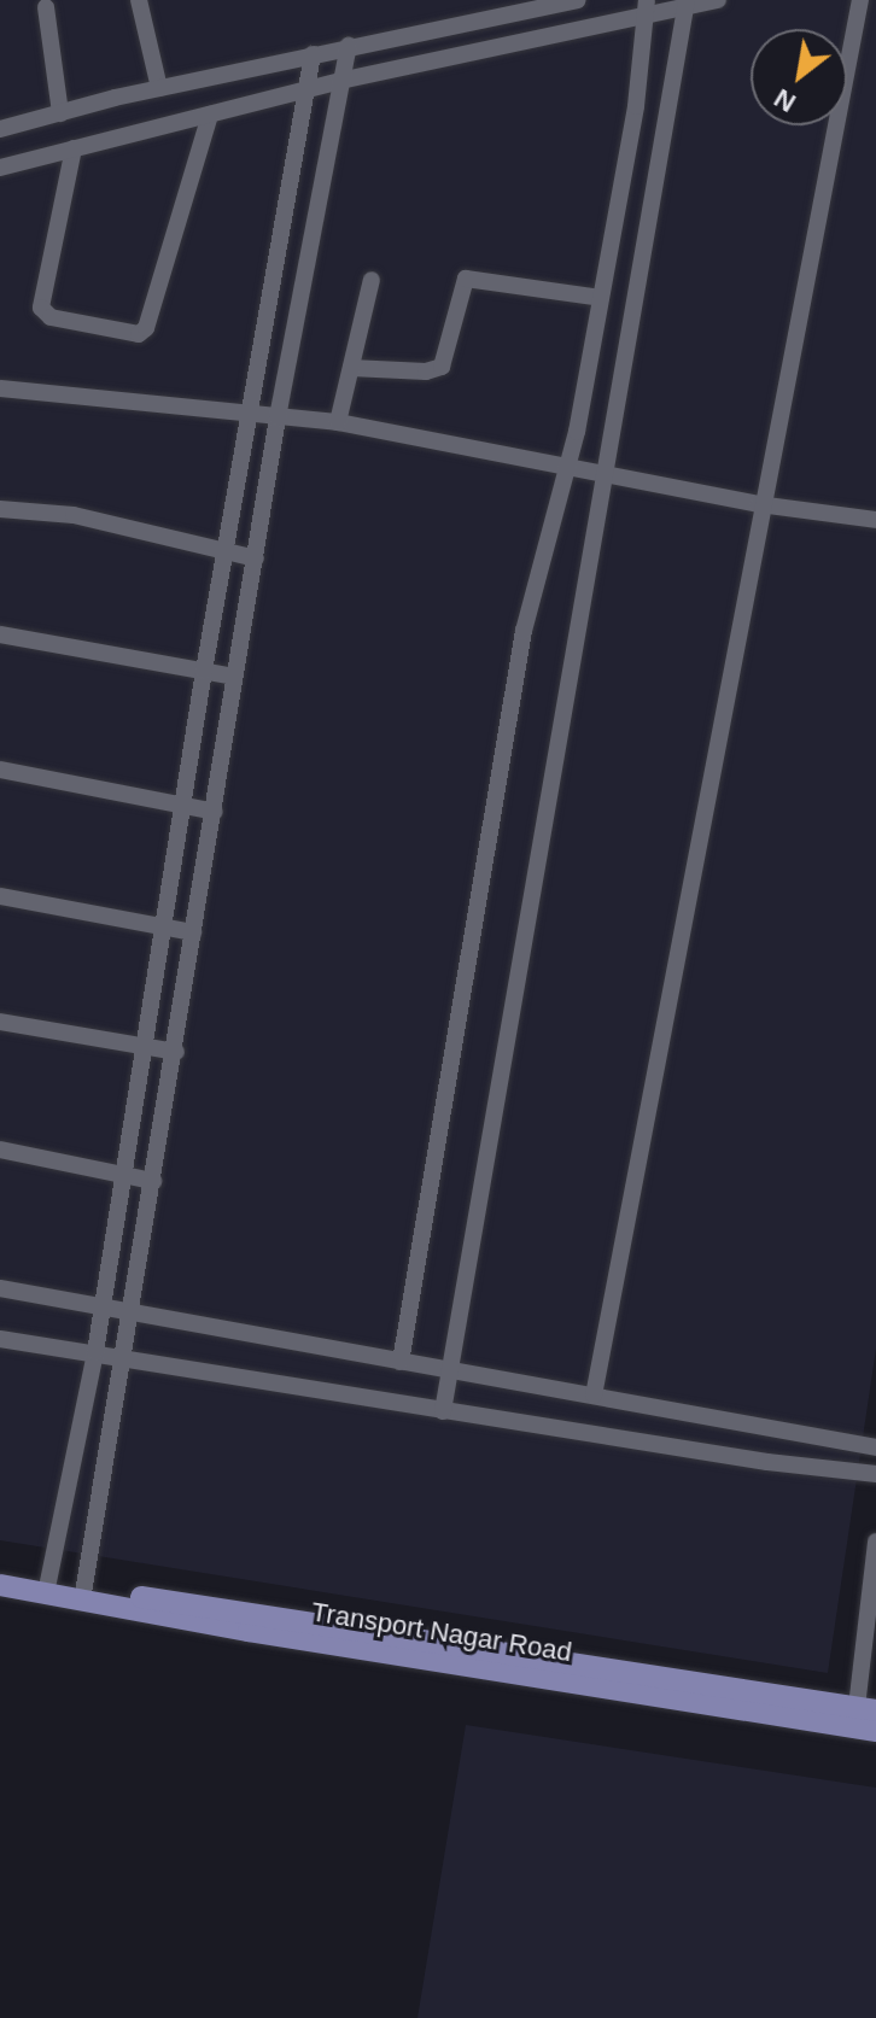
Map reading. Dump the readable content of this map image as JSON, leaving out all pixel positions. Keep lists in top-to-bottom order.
{
  "streets": {
    "main road": ["Transport Nagar Road"]
  },
  "north": "bottom left"
}
